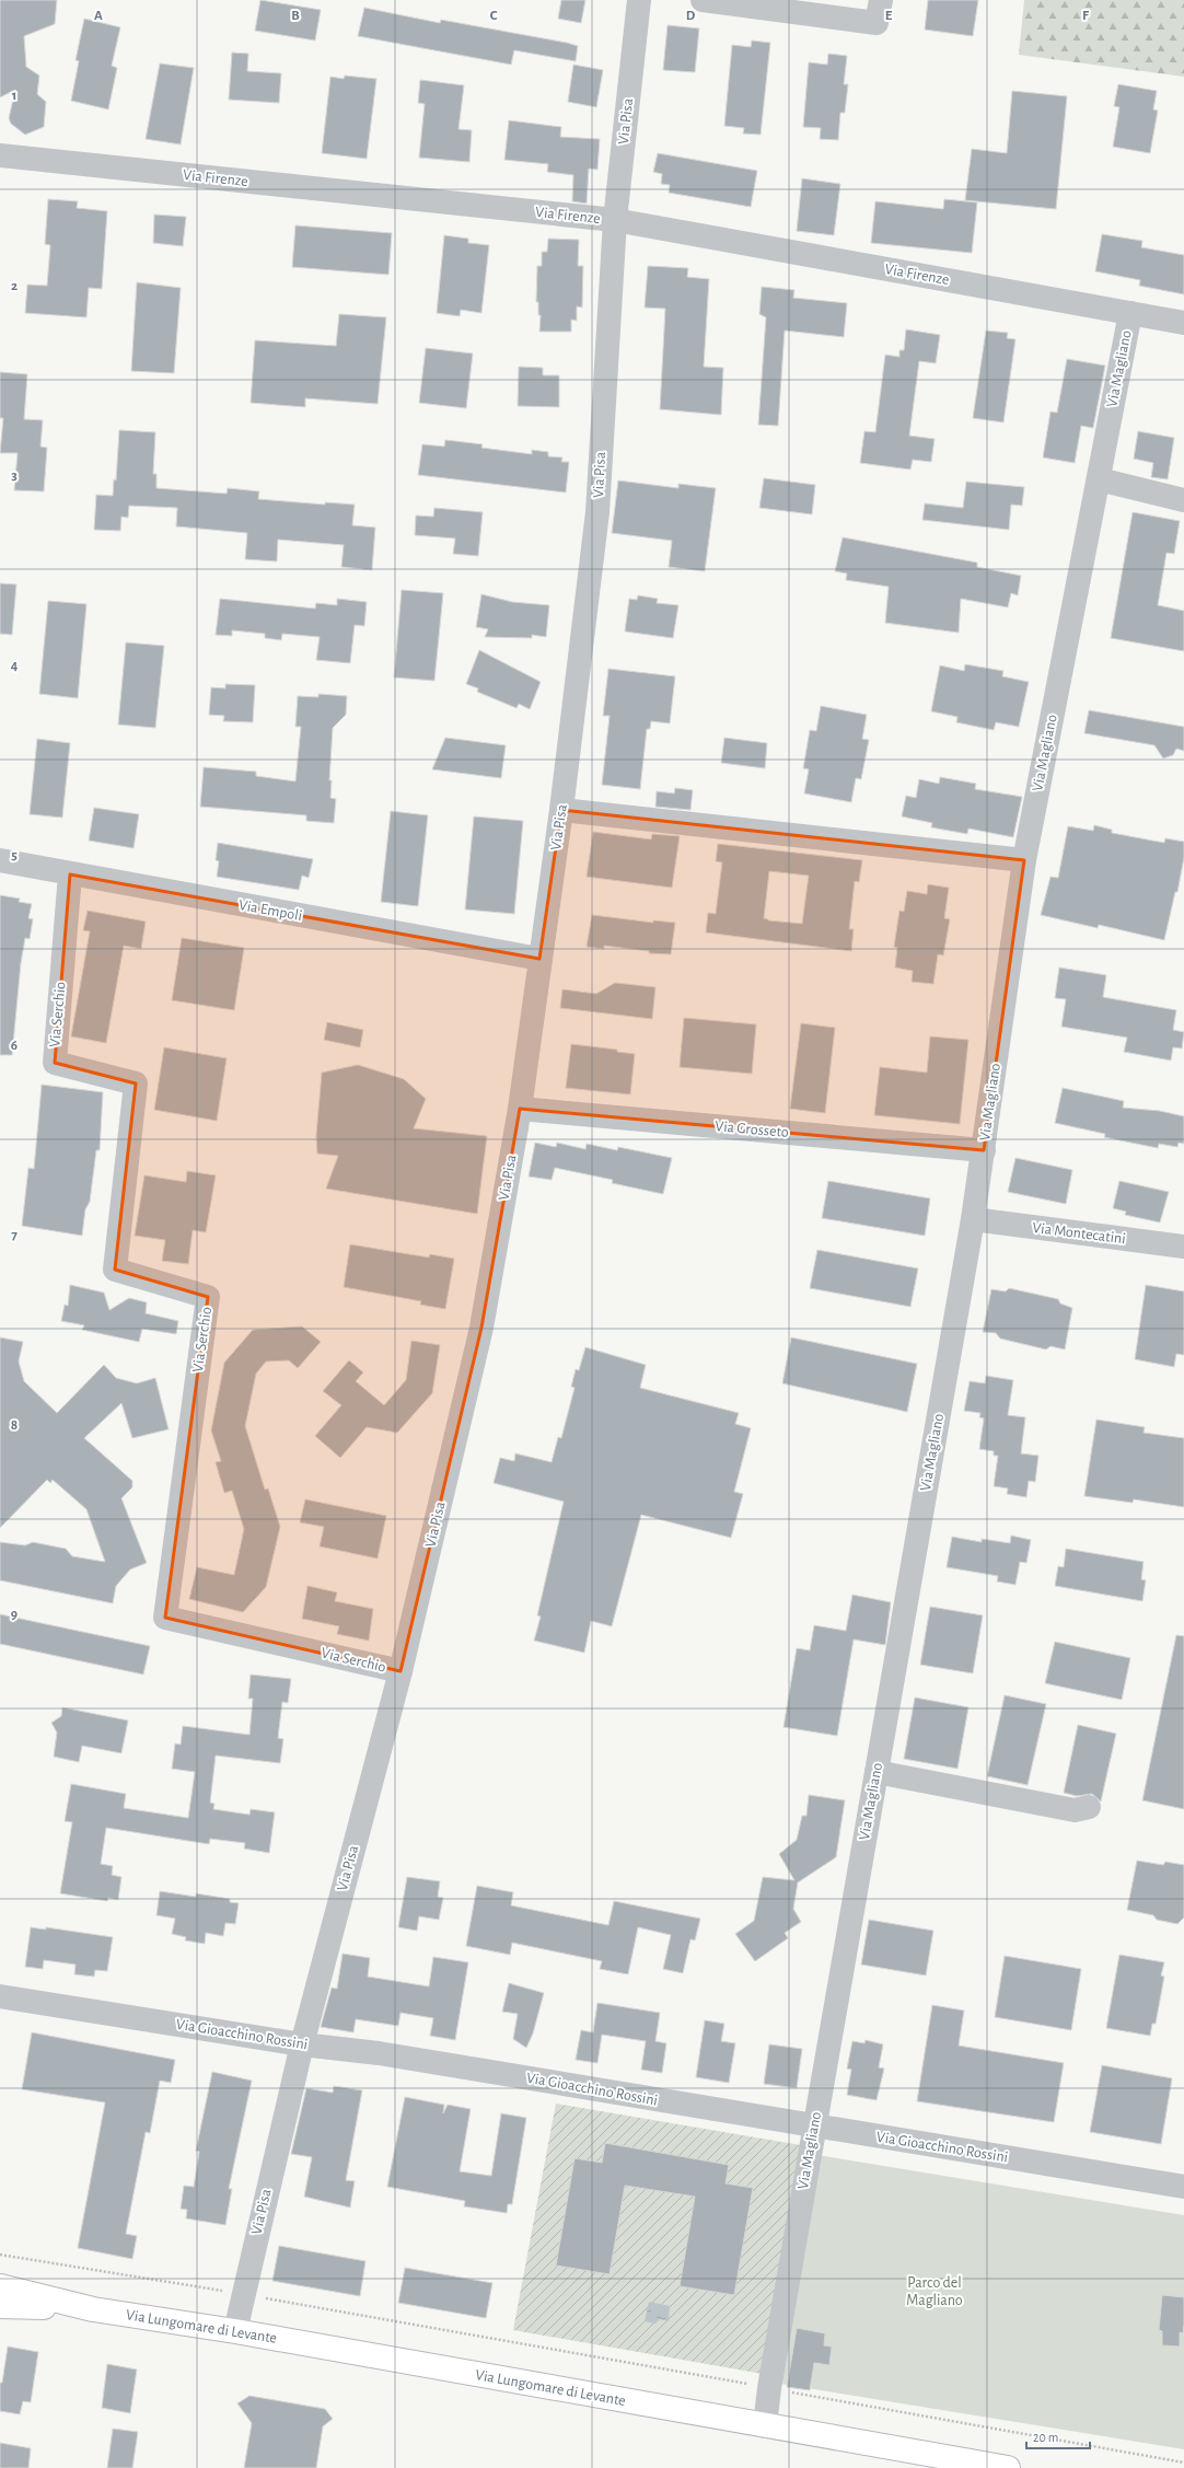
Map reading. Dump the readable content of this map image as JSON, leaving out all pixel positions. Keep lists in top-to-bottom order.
{
  "streets": {
    "main road": ["Via Lungomare di Levante"],
    "street": [
      "Via Pisa",
      "Via Firenze",
      "Via Magliano",
      "Via Empoli",
      "Via Serchio",
      "Via Grosseto",
      "Via Montecatini",
      "Via Gioacchino Rossini"
    ]
  },
  "crossings": [
    ["Via Pisa", "Via Firenze"],
    ["Via Pisa", "Via Empoli"],
    ["Via Pisa", "Via Serchio"],
    ["Via Pisa", "Via Grosseto"],
    ["Via Pisa", "Via Gioacchino Rossini"],
    ["Via Pisa", "Via Lungomare di Levante"],
    ["Via Firenze", "Via Magliano"],
    ["Via Magliano", "Via Grosseto"],
    ["Via Magliano", "Via Montecatini"],
    ["Via Magliano", "Via Gioacchino Rossini"],
    ["Via Magliano", "Via Lungomare di Levante"],
    ["Via Empoli", "Via Serchio"]
  ],
  "parks": ["Parco del Magliano"],
  "scale_bar": "20 m",
  "grid": {
    "columns": [
      "A",
      "B",
      "C",
      "D",
      "E",
      "F"
    ],
    "rows": [
      "1",
      "2",
      "3",
      "4",
      "5",
      "6",
      "7",
      "8",
      "9"
    ]
  }
}
